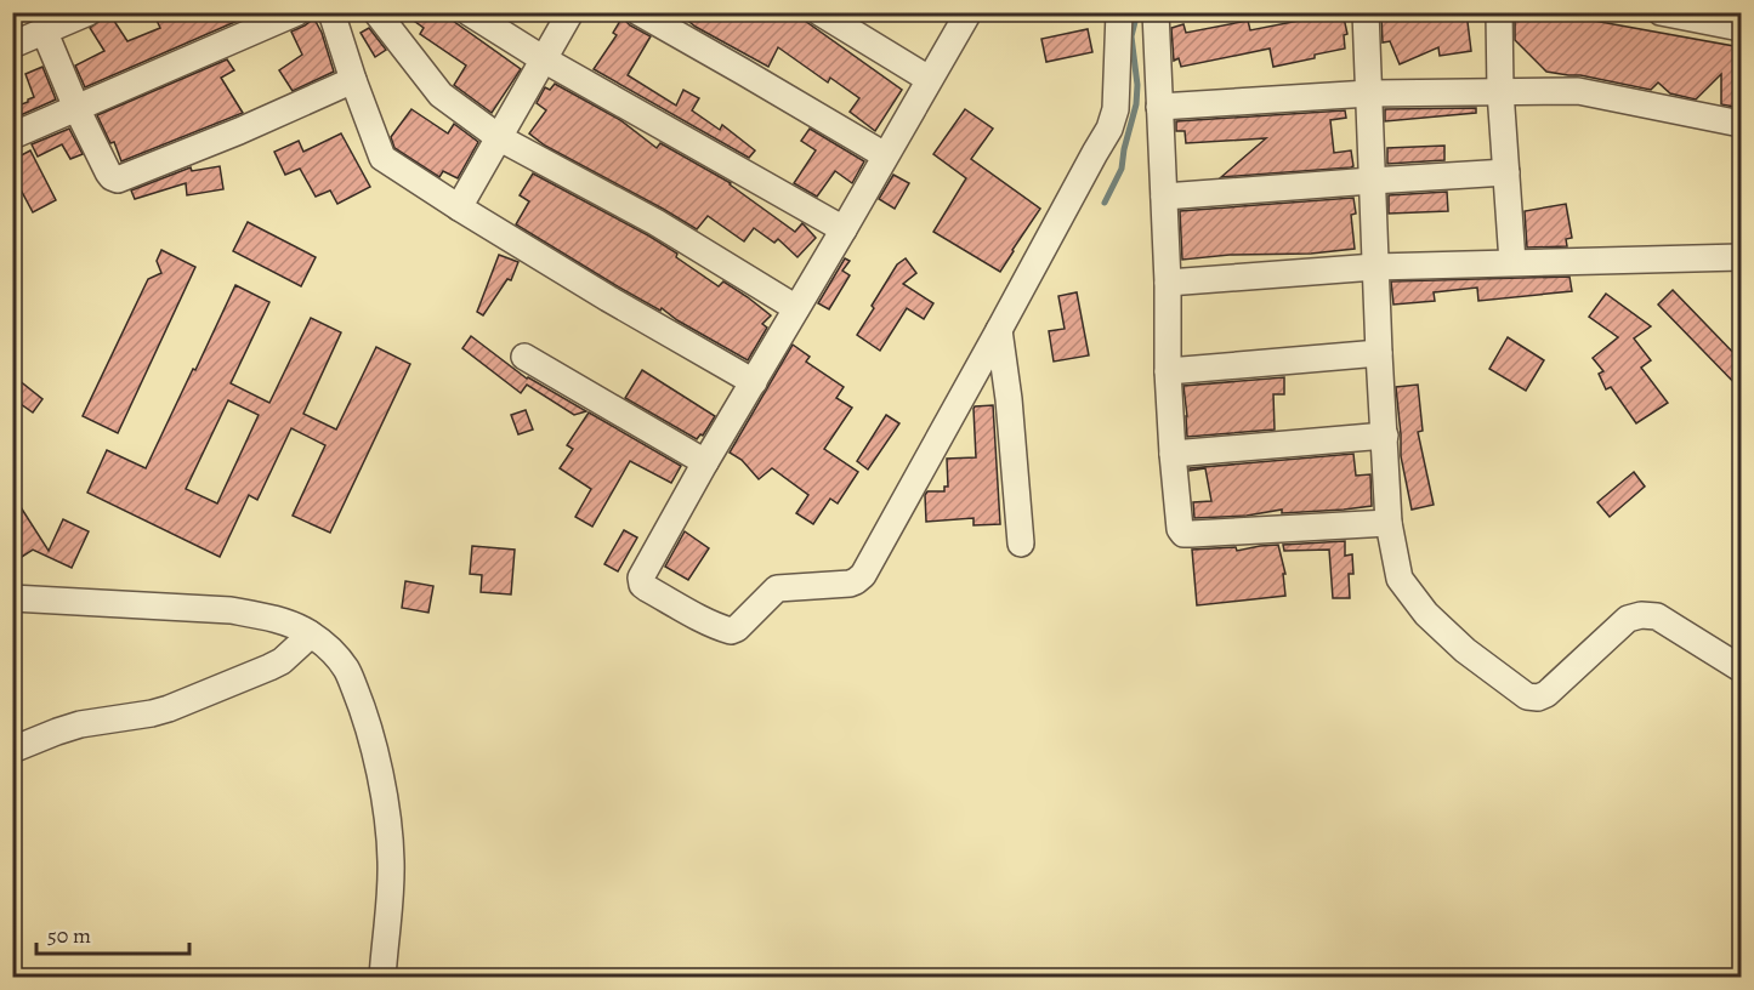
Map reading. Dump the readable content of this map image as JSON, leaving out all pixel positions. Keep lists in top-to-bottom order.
{
  "scale_bar": "50 m"
}
